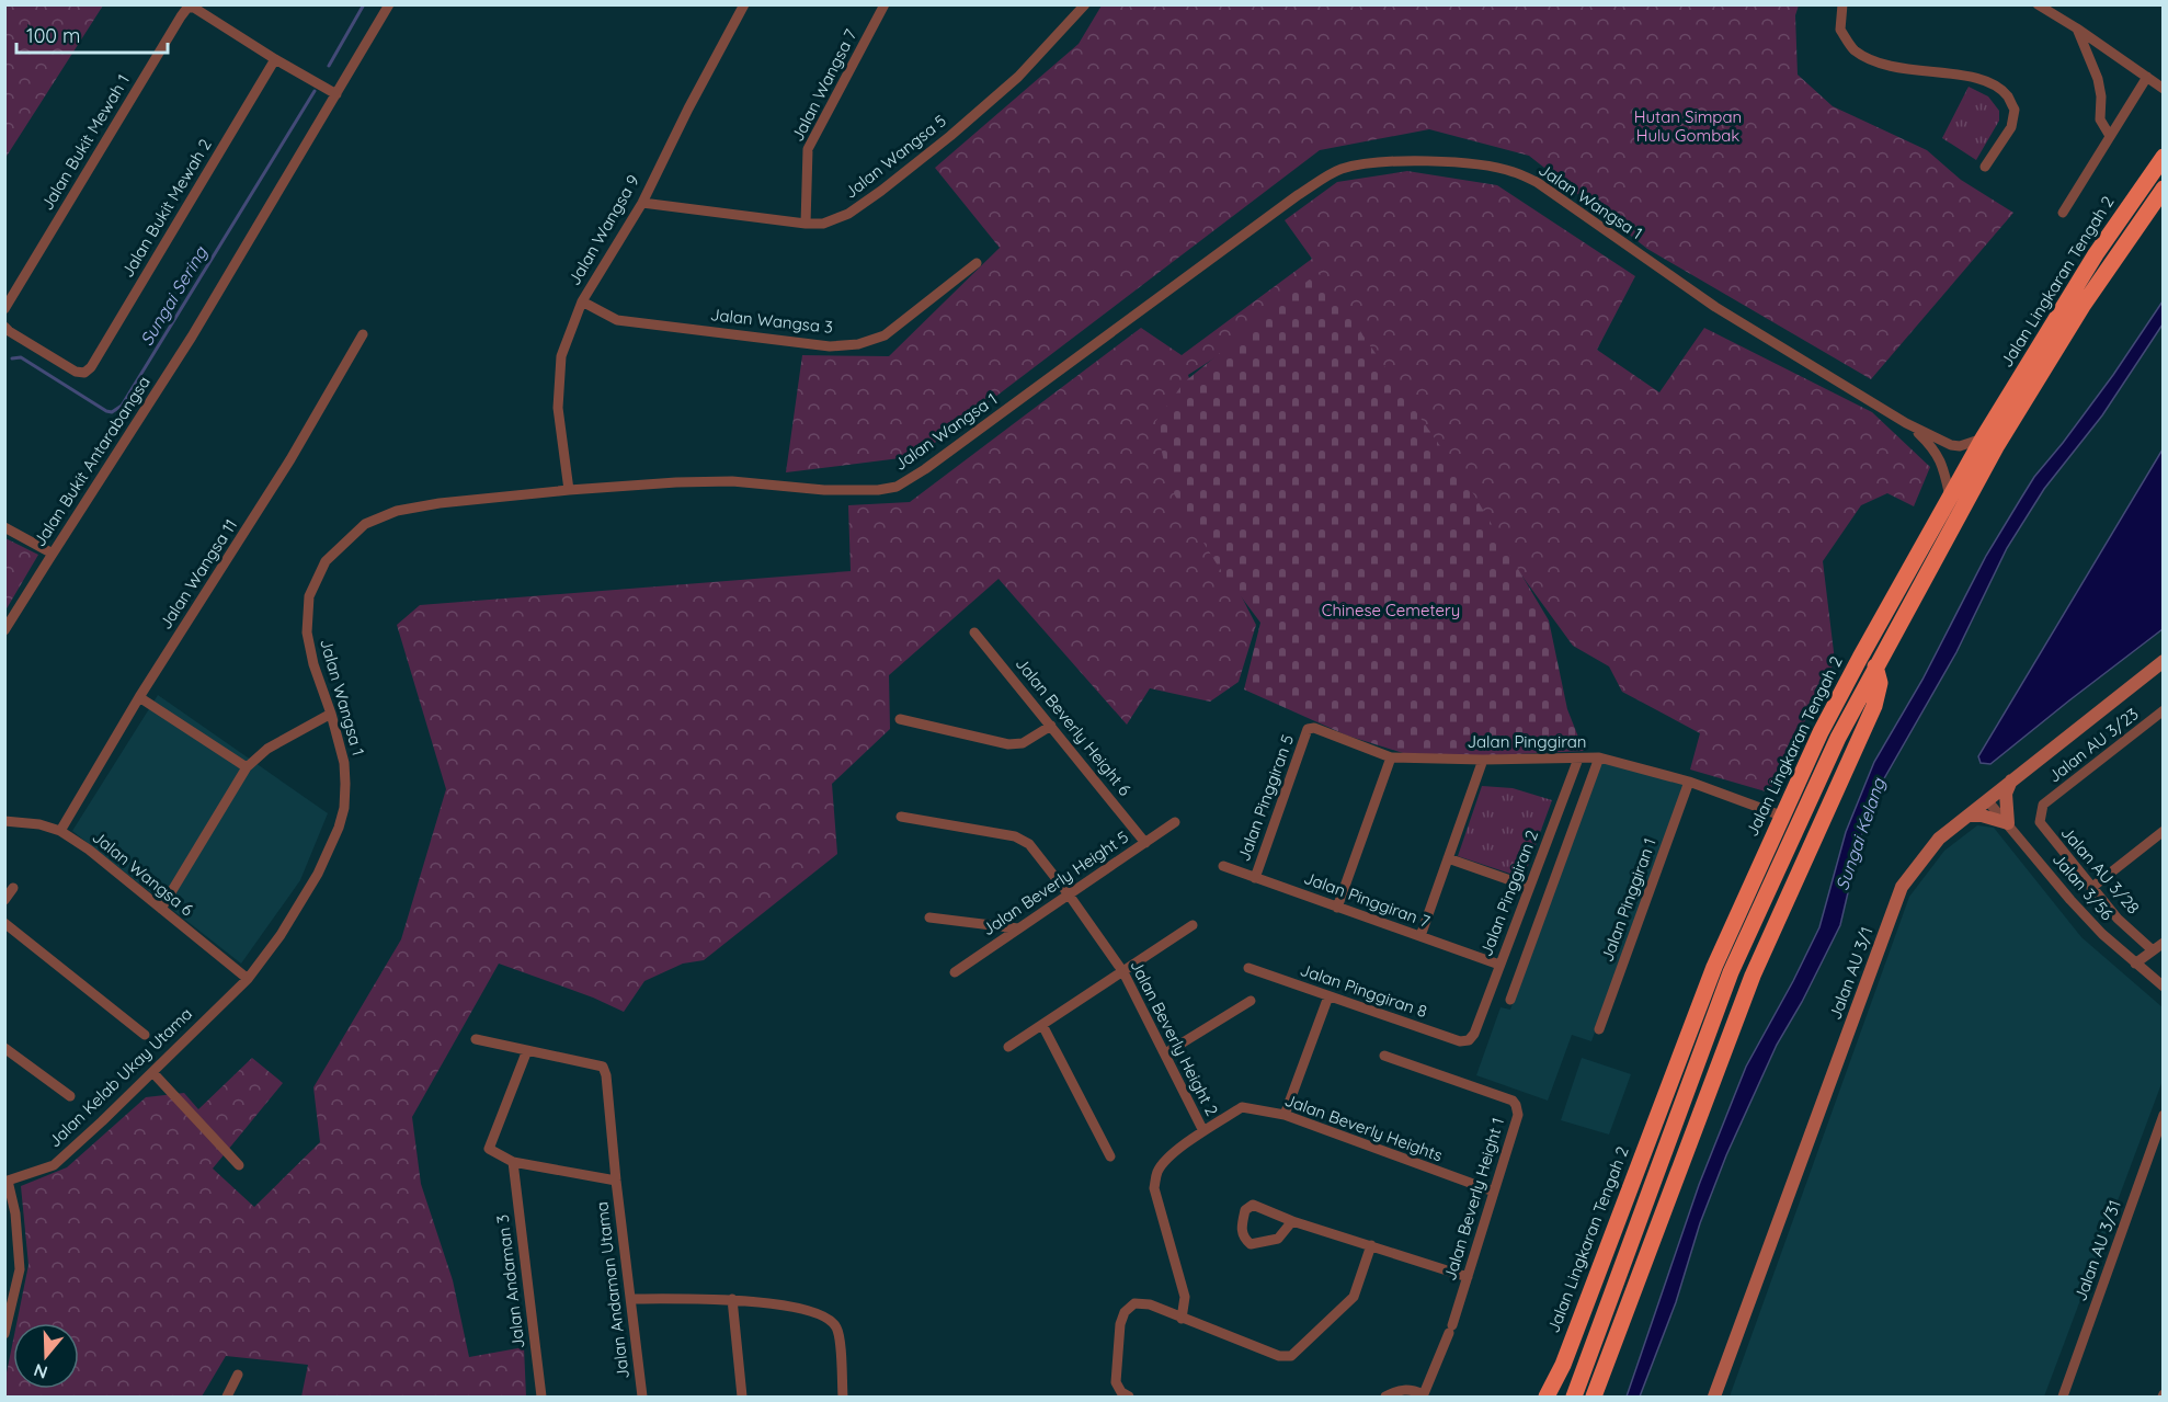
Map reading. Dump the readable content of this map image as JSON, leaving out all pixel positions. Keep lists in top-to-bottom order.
{
  "streets": {
    "highway": ["Jalan Lingkaran Tengah 2"],
    "main road": ["Jalan AU 3/1"],
    "street": [
      "Jalan Wangsa 7",
      "Jalan Bukit Mewah 1",
      "Jalan Wangsa 5",
      "Jalan Wangsa 1",
      "Jalan Bukit Mewah 2",
      "Jalan Wangsa 9",
      "Jalan Wangsa 3",
      "Jalan Bukit Antarabangsa",
      "Jalan Wangsa 11",
      "Jalan Beverly Height 6",
      "Jalan Pinggiran",
      "Jalan AU 3/23",
      "Jalan Pinggiran 5",
      "Jalan AU 3/28",
      "Jalan Wangsa 6",
      "Jalan Beverly Height 5",
      "Jalan 3/56",
      "Jalan Pinggiran 2",
      "Jalan Pinggiran 7",
      "Jalan Pinggiran 1",
      "Jalan Pinggiran 8",
      "Jalan Beverly Height 2",
      "Jalan Kelab Ukay Utama",
      "Jalan Beverly Heights",
      "Jalan Beverly Height 1",
      "Jalan AU 3/31",
      "Jalan Andaman 3",
      "Jalan Andaman Utama"
    ]
  },
  "crossings": [
    ["Jalan Wangsa 7", "Jalan Wangsa 5"],
    ["Jalan Bukit Mewah 1", "Jalan Bukit Mewah 2"],
    ["Jalan Bukit Mewah 1", "Jalan Bukit Antarabangsa"],
    ["Jalan Wangsa 5", "Jalan Wangsa 9"],
    ["Jalan Wangsa 1", "Jalan Wangsa 9"],
    ["Jalan Wangsa 1", "Jalan Lingkaran Tengah 2"],
    ["Jalan Wangsa 1", "Jalan Wangsa 6"],
    ["Jalan Wangsa 1", "Jalan Kelab Ukay Utama"],
    ["Jalan Wangsa 9", "Jalan Wangsa 3"],
    ["Jalan Lingkaran Tengah 2", "Jalan Pinggiran"],
    ["Jalan Wangsa 11", "Jalan Wangsa 6"],
    ["Jalan Beverly Height 6", "Jalan Beverly Height 5"],
    ["Jalan Pinggiran", "Jalan Pinggiran 5"],
    ["Jalan Pinggiran", "Jalan Pinggiran 2"],
    ["Jalan Pinggiran", "Jalan Pinggiran 1"],
    ["Jalan AU 3/23", "Jalan AU 3/28"],
    ["Jalan Pinggiran 5", "Jalan Pinggiran 7"],
    ["Jalan Wangsa 6", "Jalan Kelab Ukay Utama"],
    ["Jalan Beverly Height 5", "Jalan Beverly Height 2"],
    ["Jalan 3/56", "Jalan AU 3/1"],
    ["Jalan Pinggiran 2", "Jalan Pinggiran 7"],
    ["Jalan Pinggiran 2", "Jalan Pinggiran 8"],
    ["Jalan Beverly Height 2", "Jalan Beverly Heights"],
    ["Jalan Beverly Heights", "Jalan Beverly Height 1"],
    ["Jalan Andaman 3", "Jalan Andaman Utama"]
  ],
  "water": ["Sungai Sering", "Sungai Kelang"],
  "parks": ["Hutan Simpan Hulu Gombak", "Chinese Cemetery"],
  "scale_bar": "100 m",
  "north": "bottom"
}
